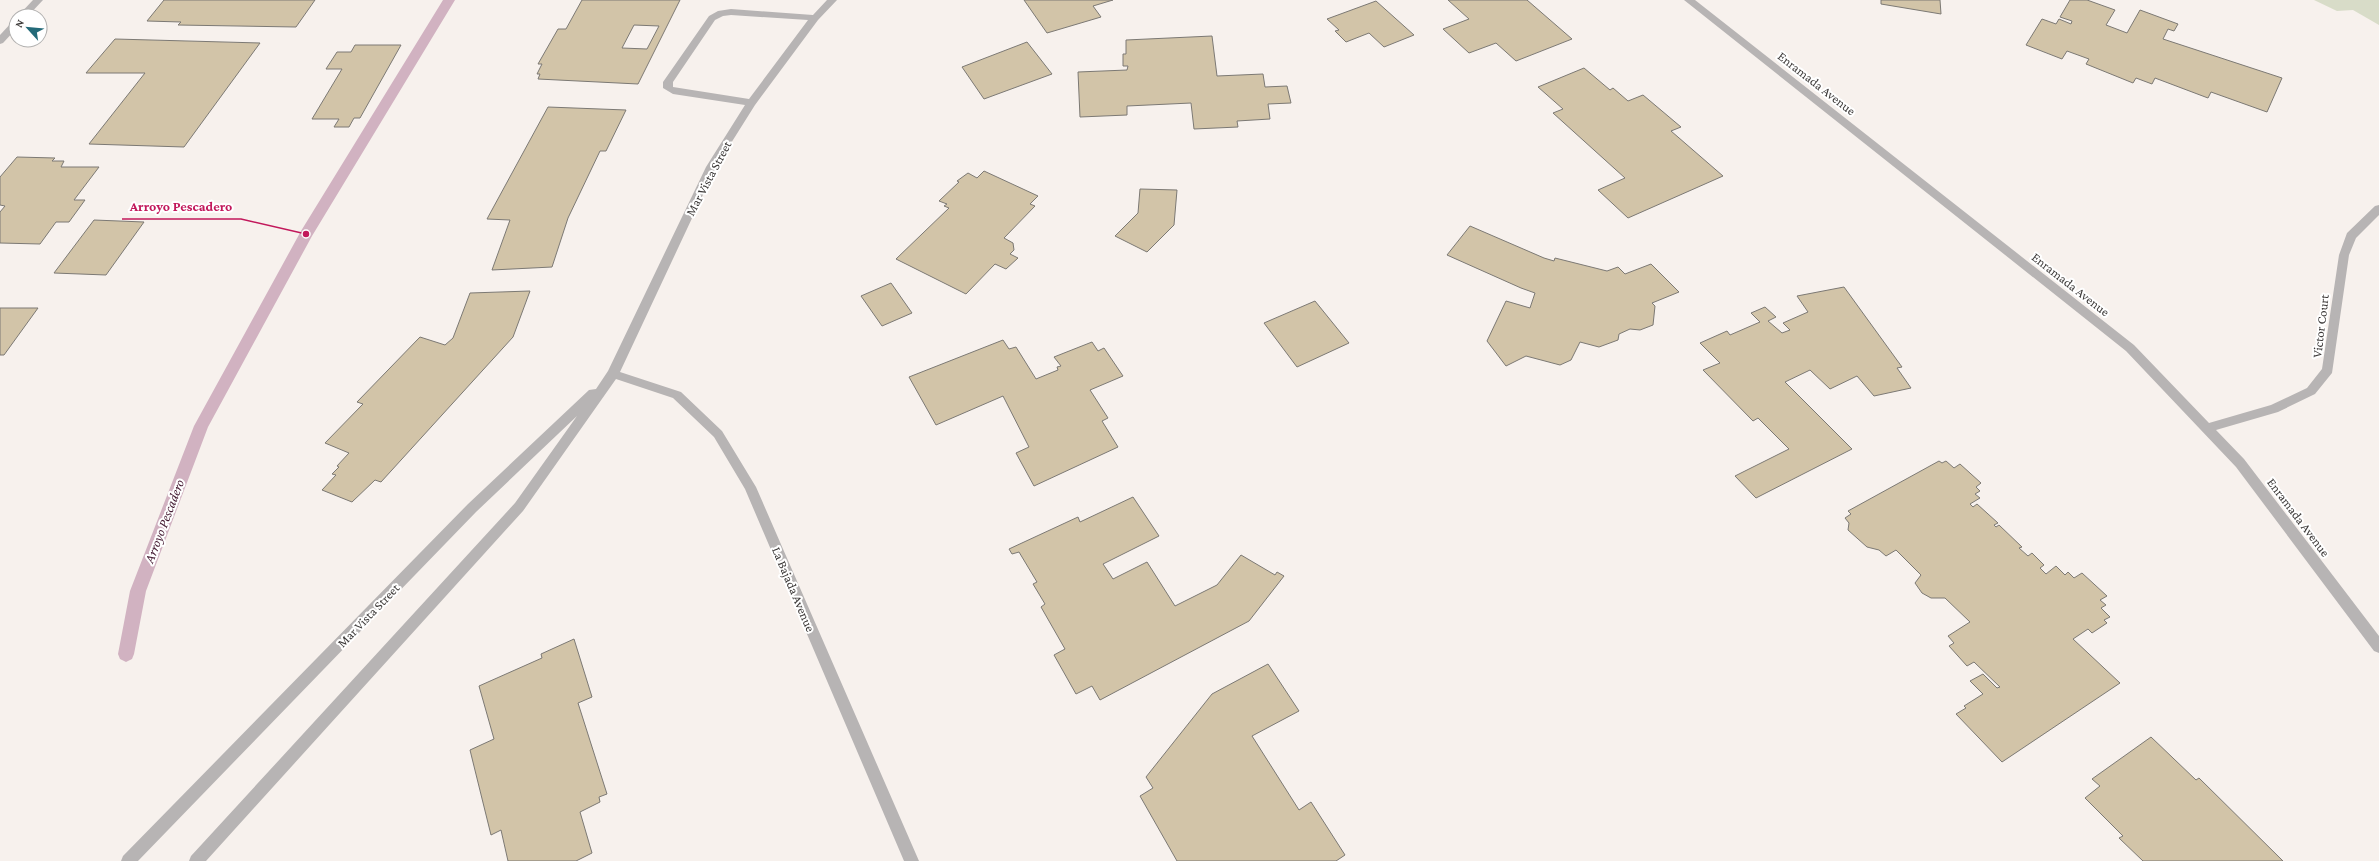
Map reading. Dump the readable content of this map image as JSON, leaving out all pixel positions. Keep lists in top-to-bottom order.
{
  "streets": {
    "street": [
      "Enramada Avenue",
      "Mar Vista Street",
      "Victor Court",
      "La Bajada Avenue"
    ]
  },
  "crossings": [
    ["Enramada Avenue", "Victor Court"],
    ["Mar Vista Street", "La Bajada Avenue"]
  ],
  "water": ["Arroyo Pescadero"],
  "places": ["Arroyo Pescadero"],
  "north": "top left"
}
